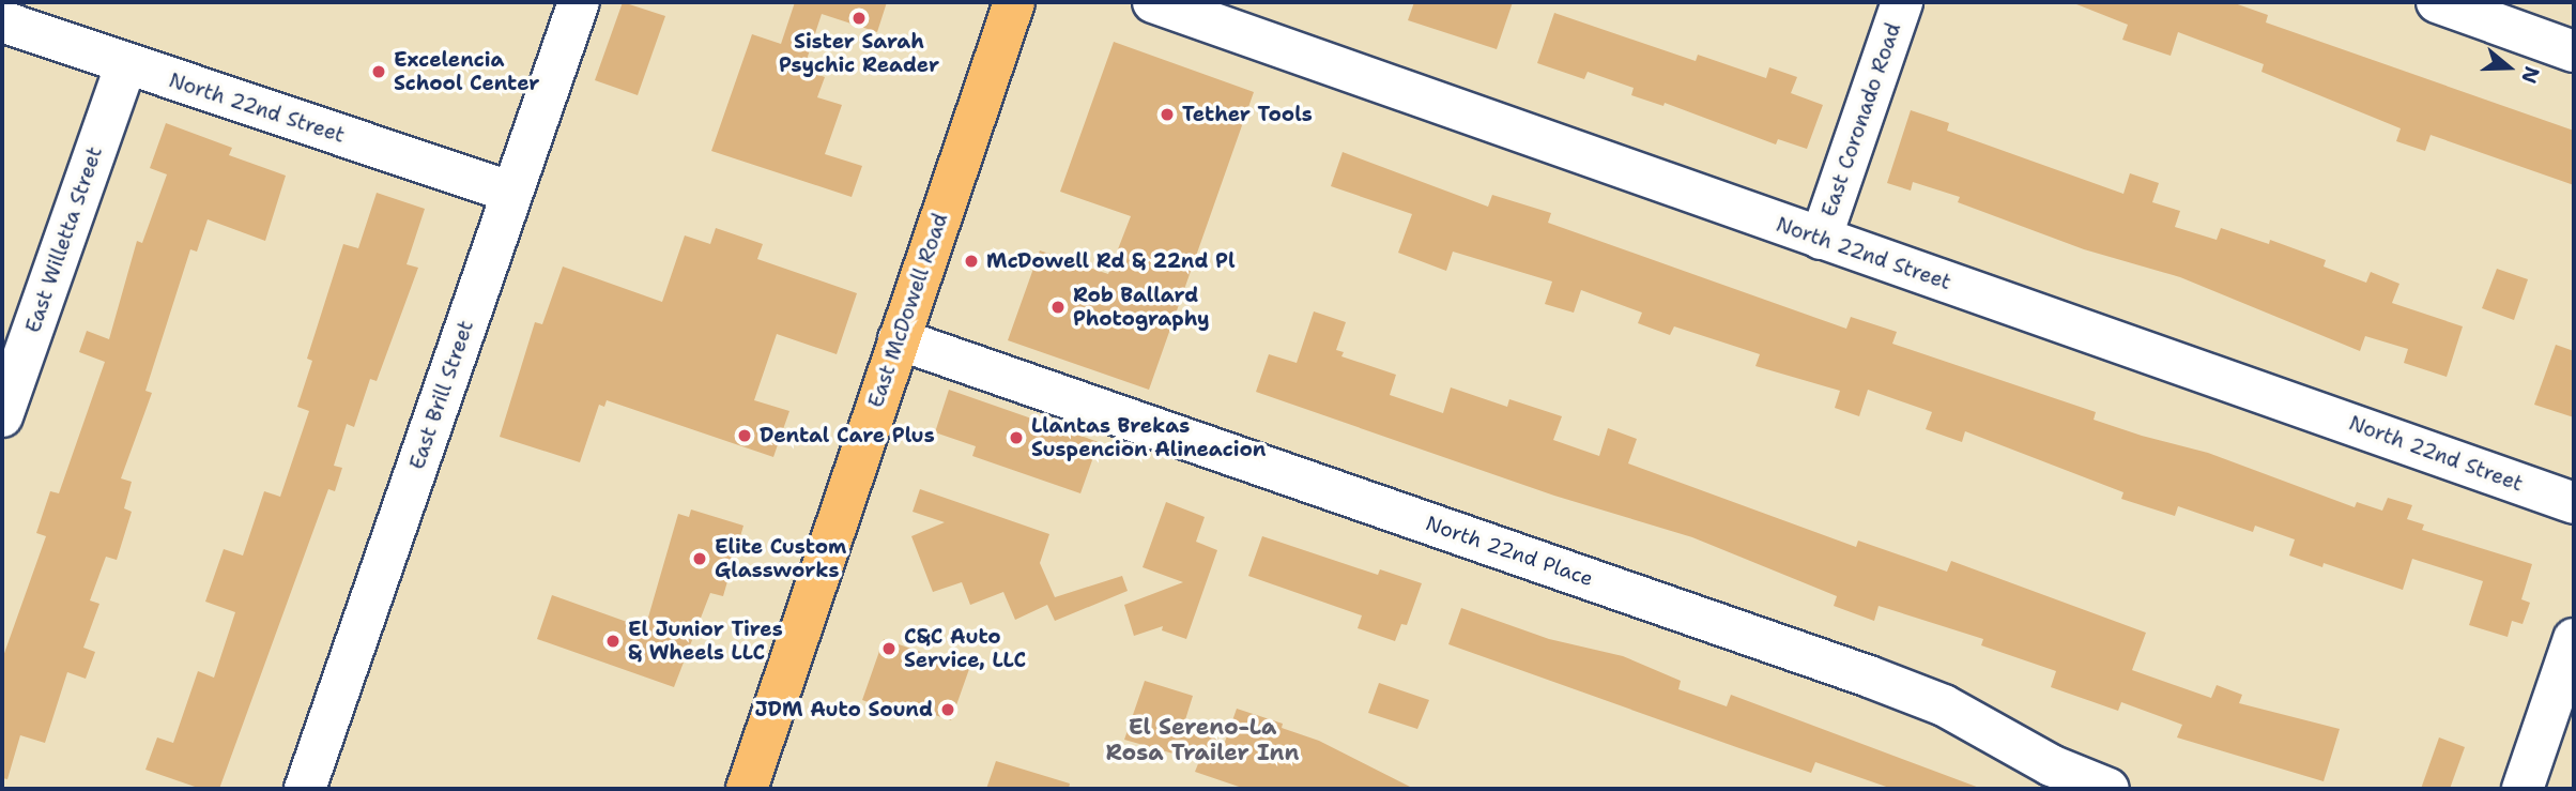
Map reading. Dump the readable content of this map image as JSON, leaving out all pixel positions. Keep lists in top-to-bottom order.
{
  "streets": {
    "main road": ["East McDowell Road"],
    "street": [
      "North 22nd Street",
      "East Coronado Road",
      "East Willetta Street",
      "East Brill Street",
      "North 22nd Place"
    ]
  },
  "crossings": [
    ["North 22nd Street", "East Coronado Road"],
    ["North 22nd Street", "East Willetta Street"],
    ["North 22nd Street", "East Brill Street"],
    ["East McDowell Road", "North 22nd Place"]
  ],
  "districts": ["El Sereno-La Rosa Trailer Inn"],
  "places": [
    "Sister Sarah Psychic Reader",
    "Excelencia School Center",
    "Tether Tools",
    "McDowell Rd & 22nd Pl",
    "Rob Ballard Photography",
    "Dental Care Plus",
    "Llantas Brekas Suspencion Alineacion",
    "Elite Custom Glassworks",
    "El Junior Tires & Wheels LLC",
    "C&C Auto Service, LLC",
    "JDM Auto Sound"
  ],
  "north": "right"
}
